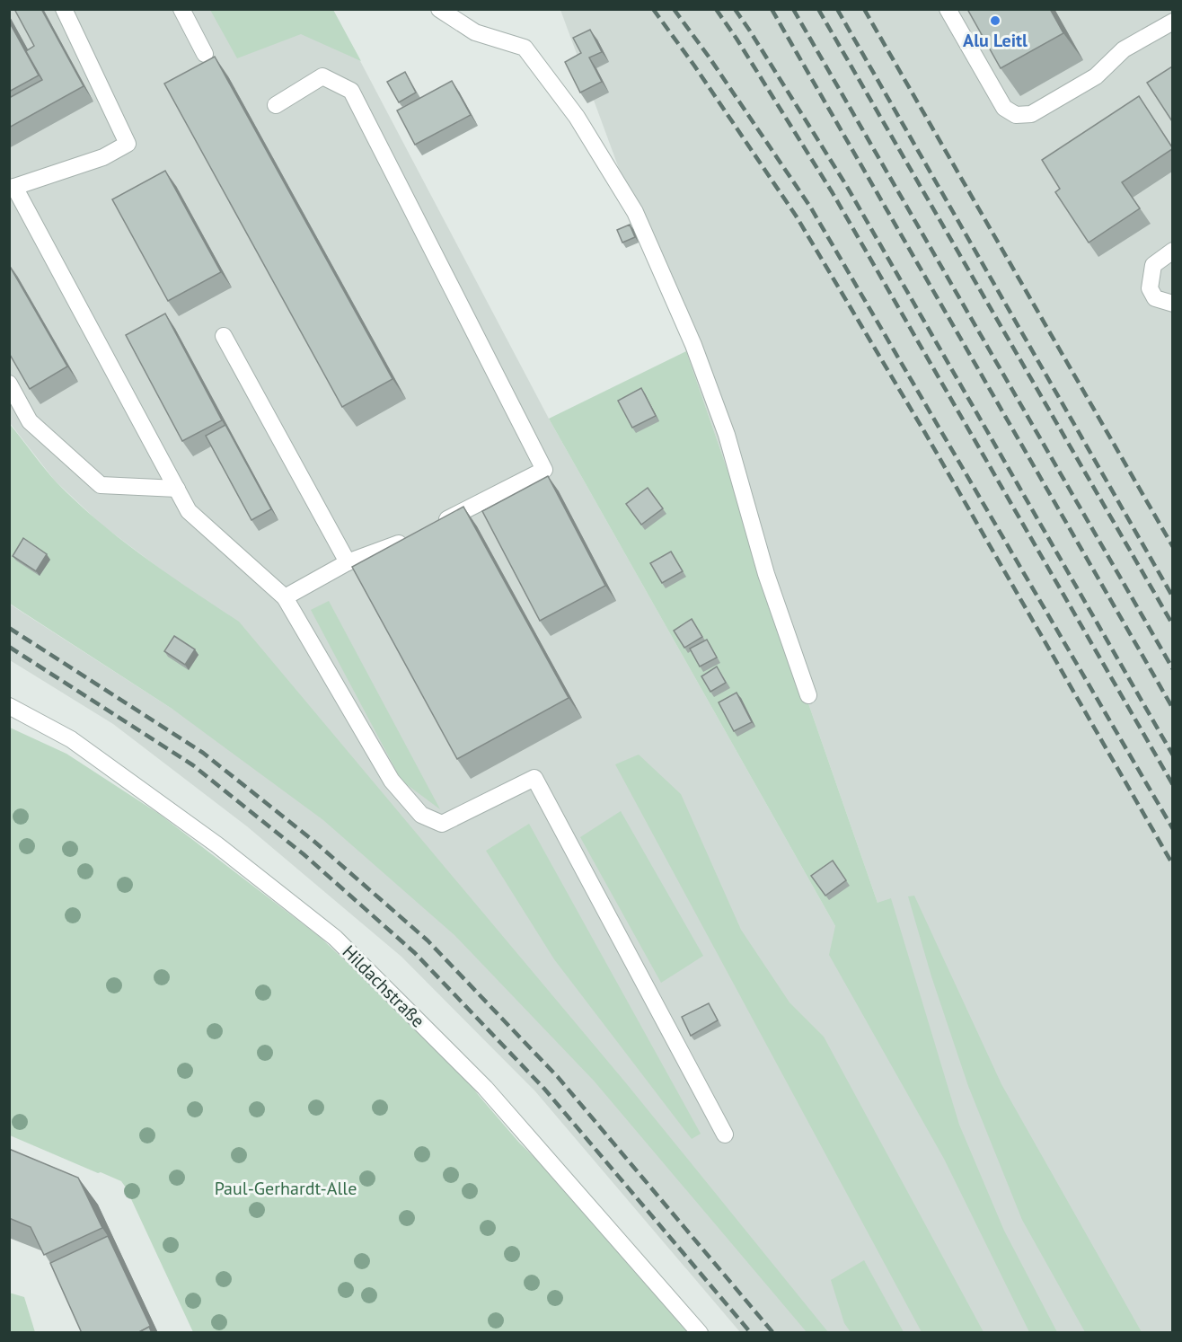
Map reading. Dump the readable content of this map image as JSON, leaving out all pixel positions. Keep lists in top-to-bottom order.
{
  "streets": {
    "lane": ["Hildachstraße"]
  },
  "parks": ["Paul-Gerhardt-Alle"],
  "places": ["Alu Leitl"]
}
